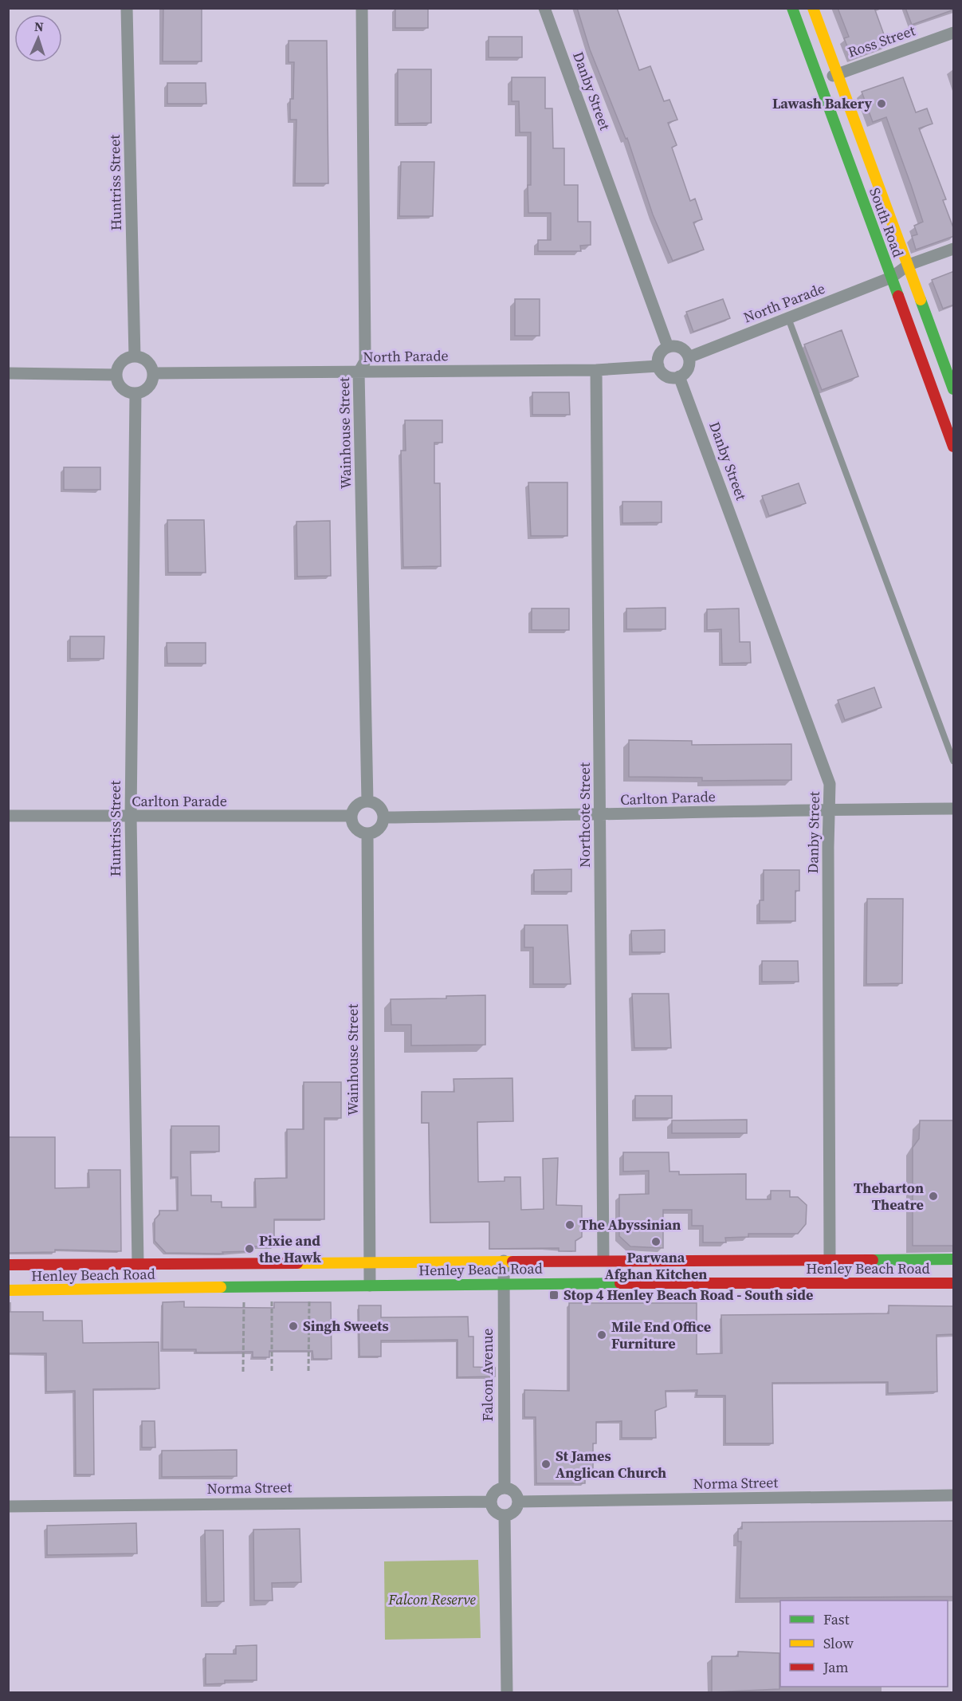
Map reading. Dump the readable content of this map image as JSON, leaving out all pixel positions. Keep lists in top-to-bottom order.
{
  "streets": {
    "main road": ["South Road", "Henley Beach Road"],
    "street": [
      "Ross Street",
      "Danby Street",
      "Huntriss Street",
      "North Parade",
      "Wainhouse Street",
      "Carlton Parade",
      "Northcote Street",
      "Falcon Avenue",
      "Norma Street"
    ]
  },
  "crossings": [
    ["Ross Street", "South Road"],
    ["Danby Street", "North Parade"],
    ["Danby Street", "Carlton Parade"],
    ["Danby Street", "Henley Beach Road"],
    ["Huntriss Street", "North Parade"],
    ["Huntriss Street", "Carlton Parade"],
    ["Huntriss Street", "Henley Beach Road"],
    ["South Road", "North Parade"],
    ["North Parade", "Wainhouse Street"],
    ["North Parade", "Northcote Street"],
    ["Wainhouse Street", "Carlton Parade"],
    ["Wainhouse Street", "Henley Beach Road"],
    ["Carlton Parade", "Northcote Street"],
    ["Northcote Street", "Henley Beach Road"],
    ["Henley Beach Road", "Falcon Avenue"],
    ["Falcon Avenue", "Norma Street"]
  ],
  "parks": ["Falcon Reserve"],
  "places": {
    "other": [
      "Lawash Bakery",
      "Thebarton Theatre",
      "The Abyssinian",
      "Parwana Afghan Kitchen",
      "Pixie and the Hawk",
      "Singh Sweets",
      "Mile End Office Furniture",
      "St James Anglican Church"
    ],
    "transit": ["Stop 4 Henley Beach Road - South side"]
  },
  "legend": ["Fast", "Slow", "Jam"],
  "north": "top"
}
